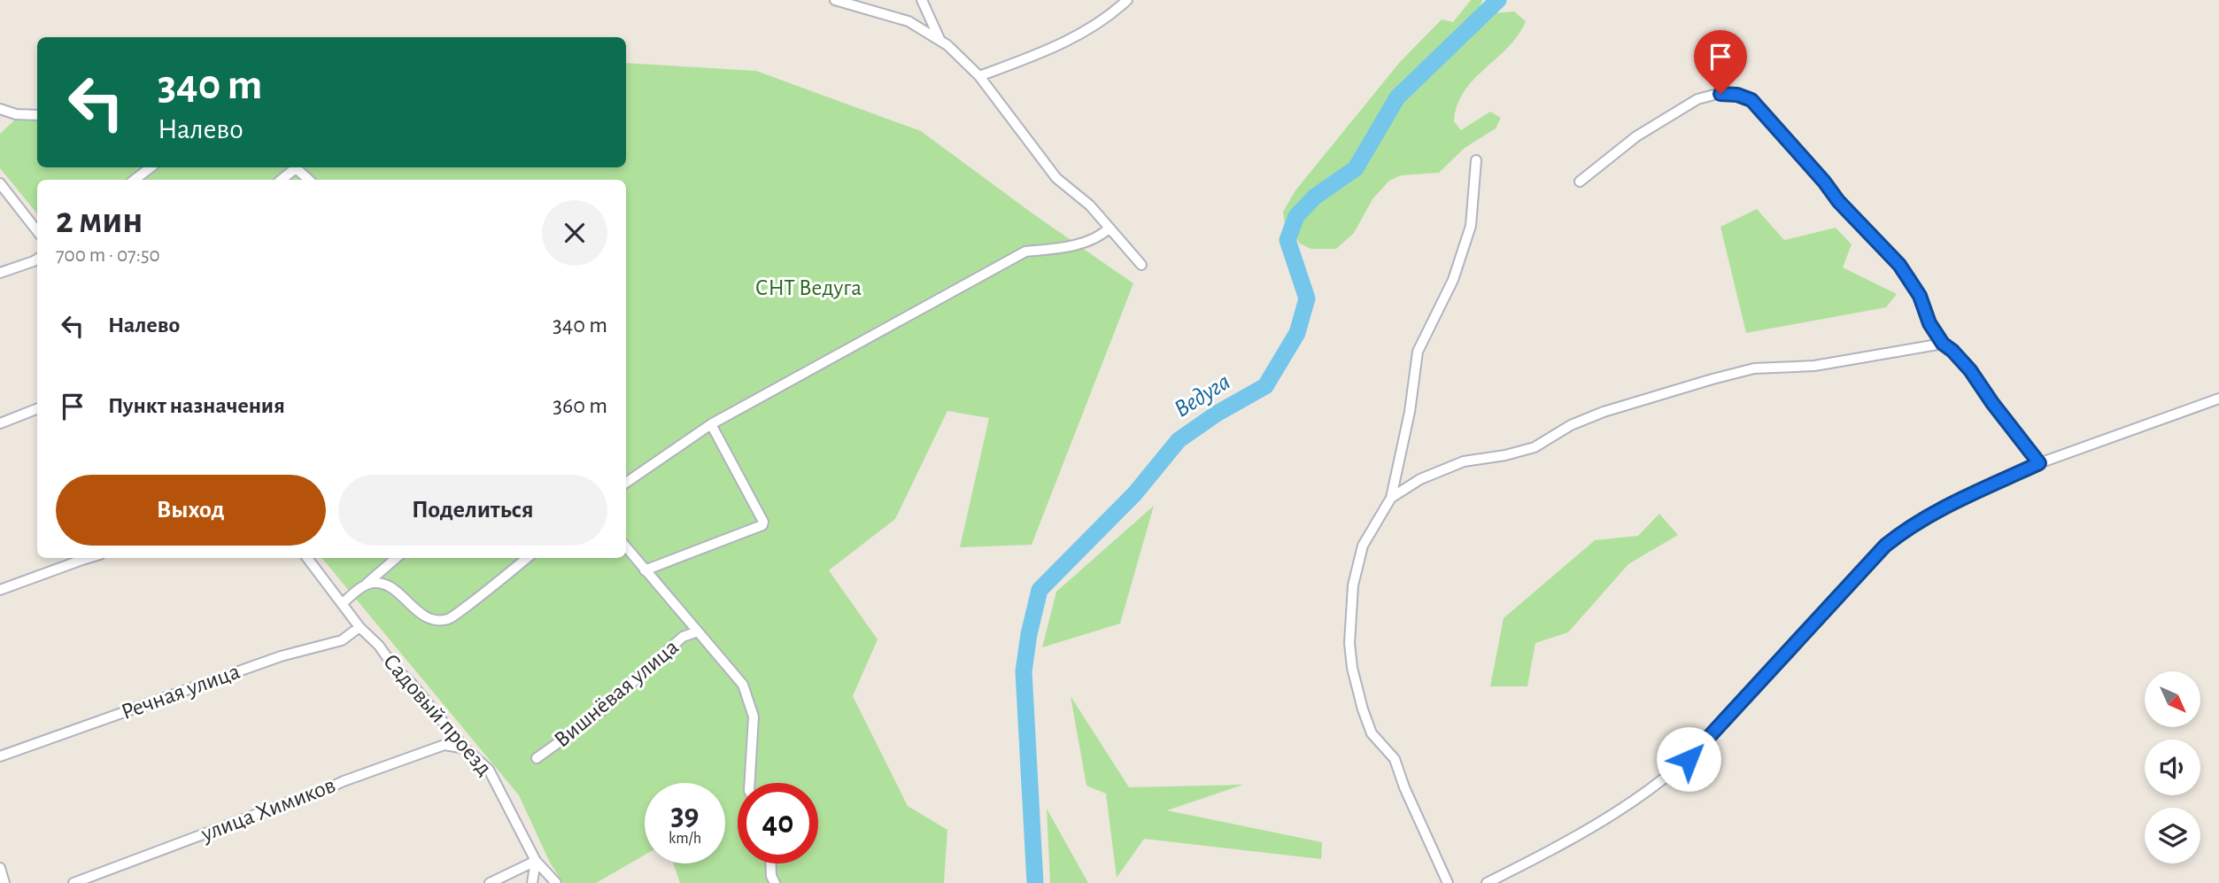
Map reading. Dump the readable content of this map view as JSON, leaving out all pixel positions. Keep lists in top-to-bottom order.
{
  "streets": {
    "street": [
      "Речная улица",
      "Вишнёвая улица",
      "Садовый проезд",
      "улица Химиков"
    ]
  },
  "crossings": [
    ["Речная улица", "Садовый проезд"],
    ["Садовый проезд", "улица Химиков"]
  ],
  "water": ["Ведуга"],
  "parks": ["СНТ Ведуга"],
  "north": "bottom right",
  "page": {
    "turn": ["340 m", "Налево"],
    "heading": ["2 мин", "700 m · 07:50"],
    "list": [
      {
        "name": "Налево",
        "value": "340 m"
      },
      {
        "name": "Пункт назначения",
        "value": "360 m"
      }
    ],
    "buttons": ["Выход", "Поделиться"],
    "speed": "39 km/h",
    "limit": "40"
  }
}
